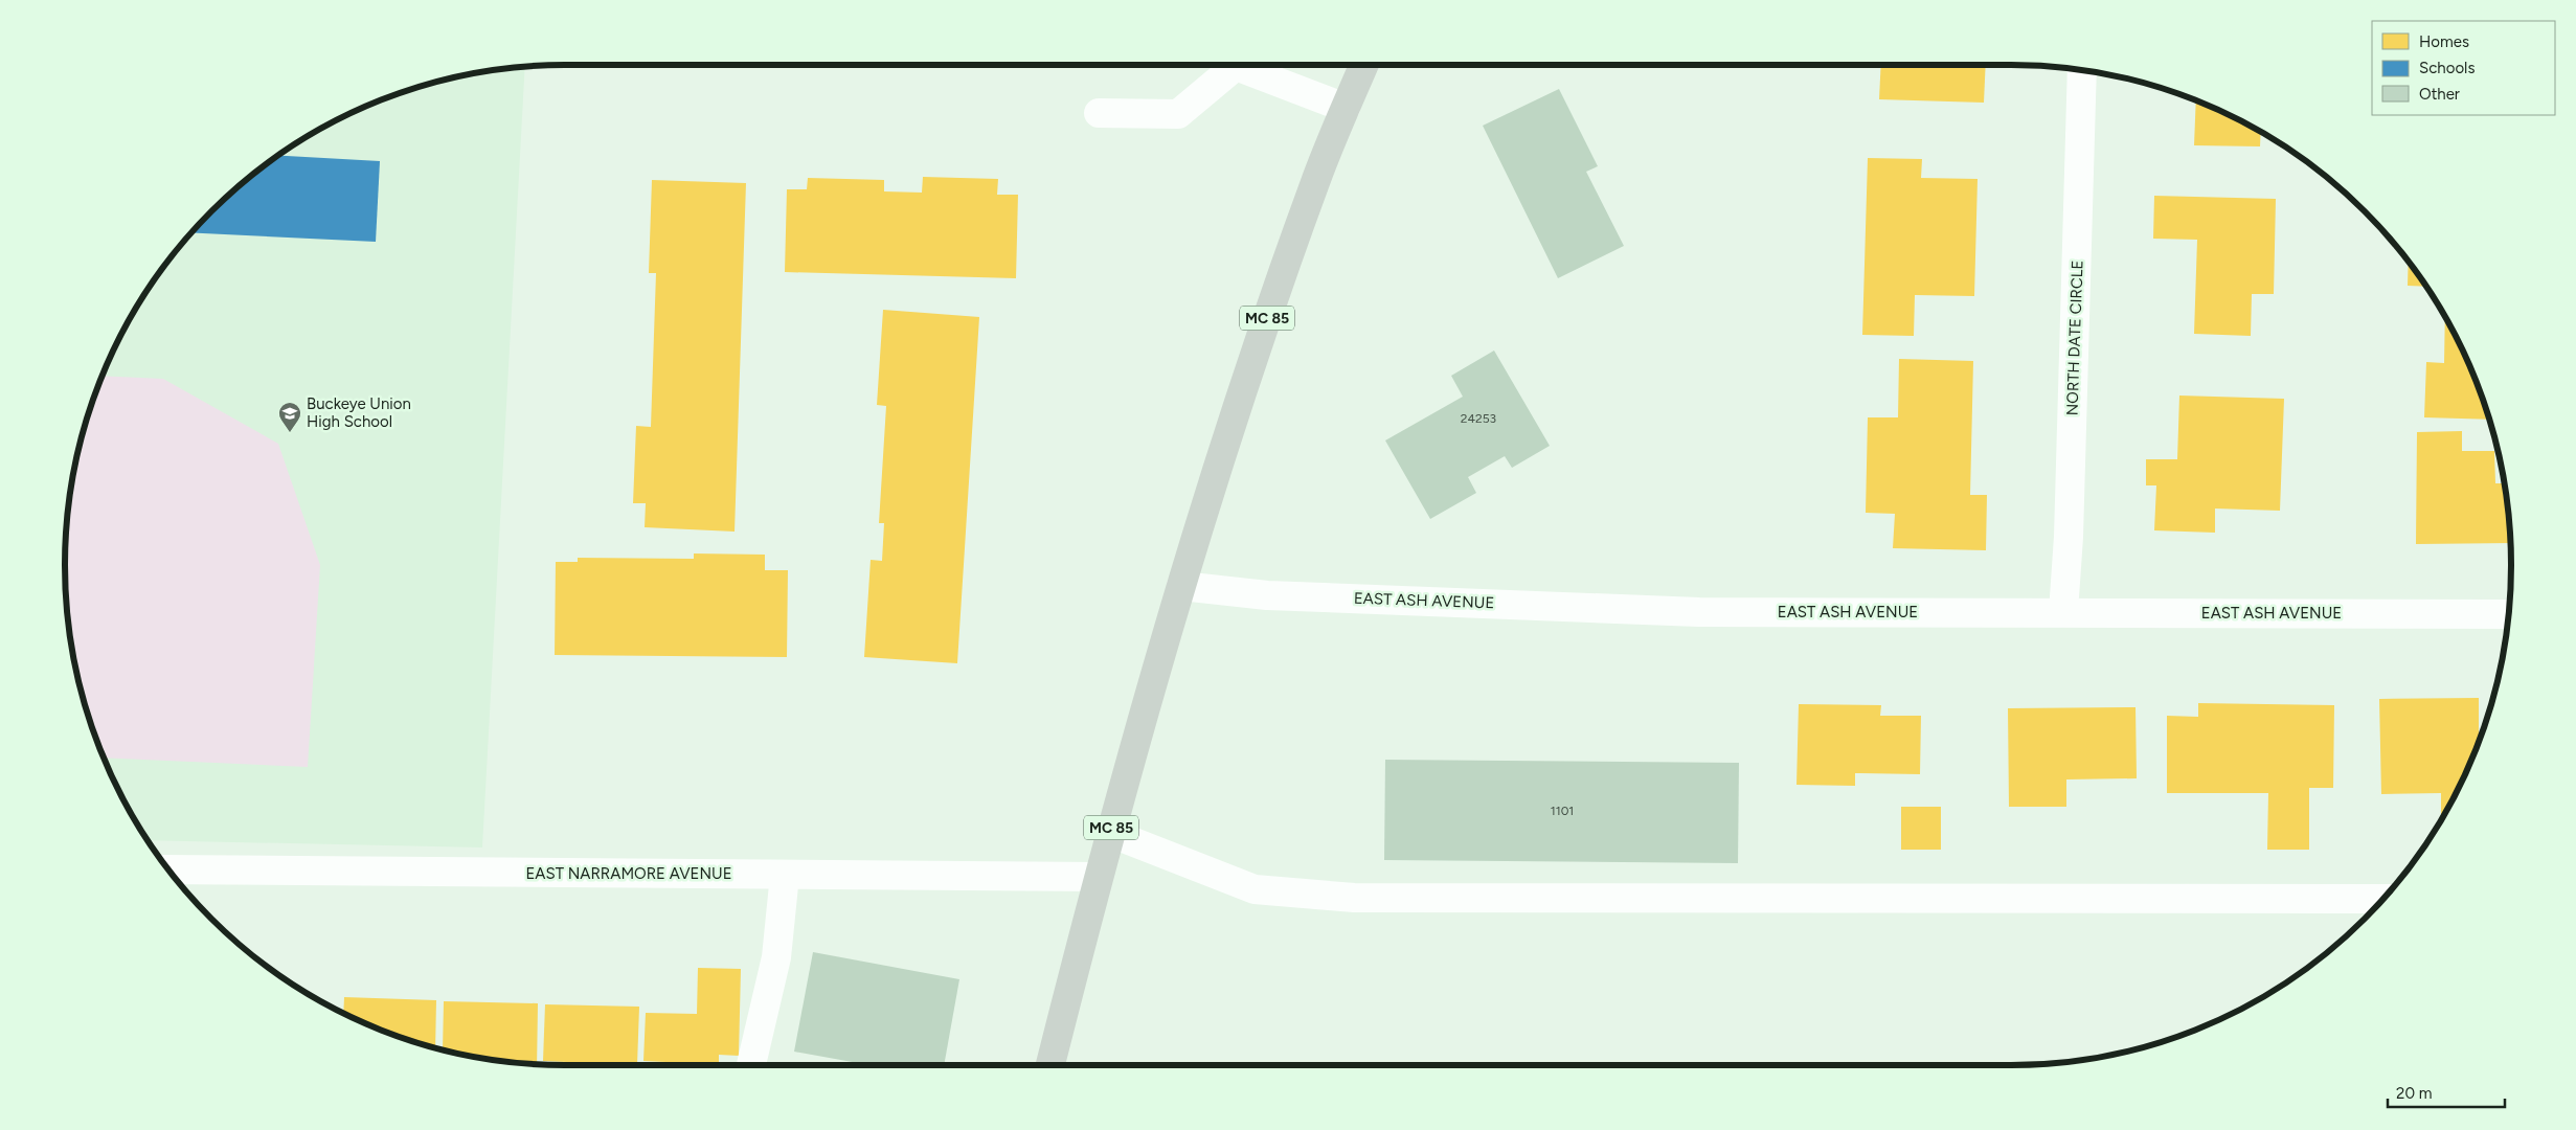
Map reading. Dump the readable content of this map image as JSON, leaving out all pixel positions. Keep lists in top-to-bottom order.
{
  "streets": {
    "main road": ["MC 85"],
    "street": ["NORTH DATE CIRCLE", "EAST ASH AVENUE", "EAST NARRAMORE AVENUE"]
  },
  "crossings": [
    ["MC 85", "EAST ASH AVENUE"],
    ["MC 85", "EAST NARRAMORE AVENUE"],
    ["NORTH DATE CIRCLE", "EAST ASH AVENUE"]
  ],
  "places": {
    "school or university": ["Buckeye Union High School"]
  },
  "house_numbers": ["24253", "1101"],
  "legend": ["Homes", "Schools", "Other"],
  "scale_bar": "20 m"
}
